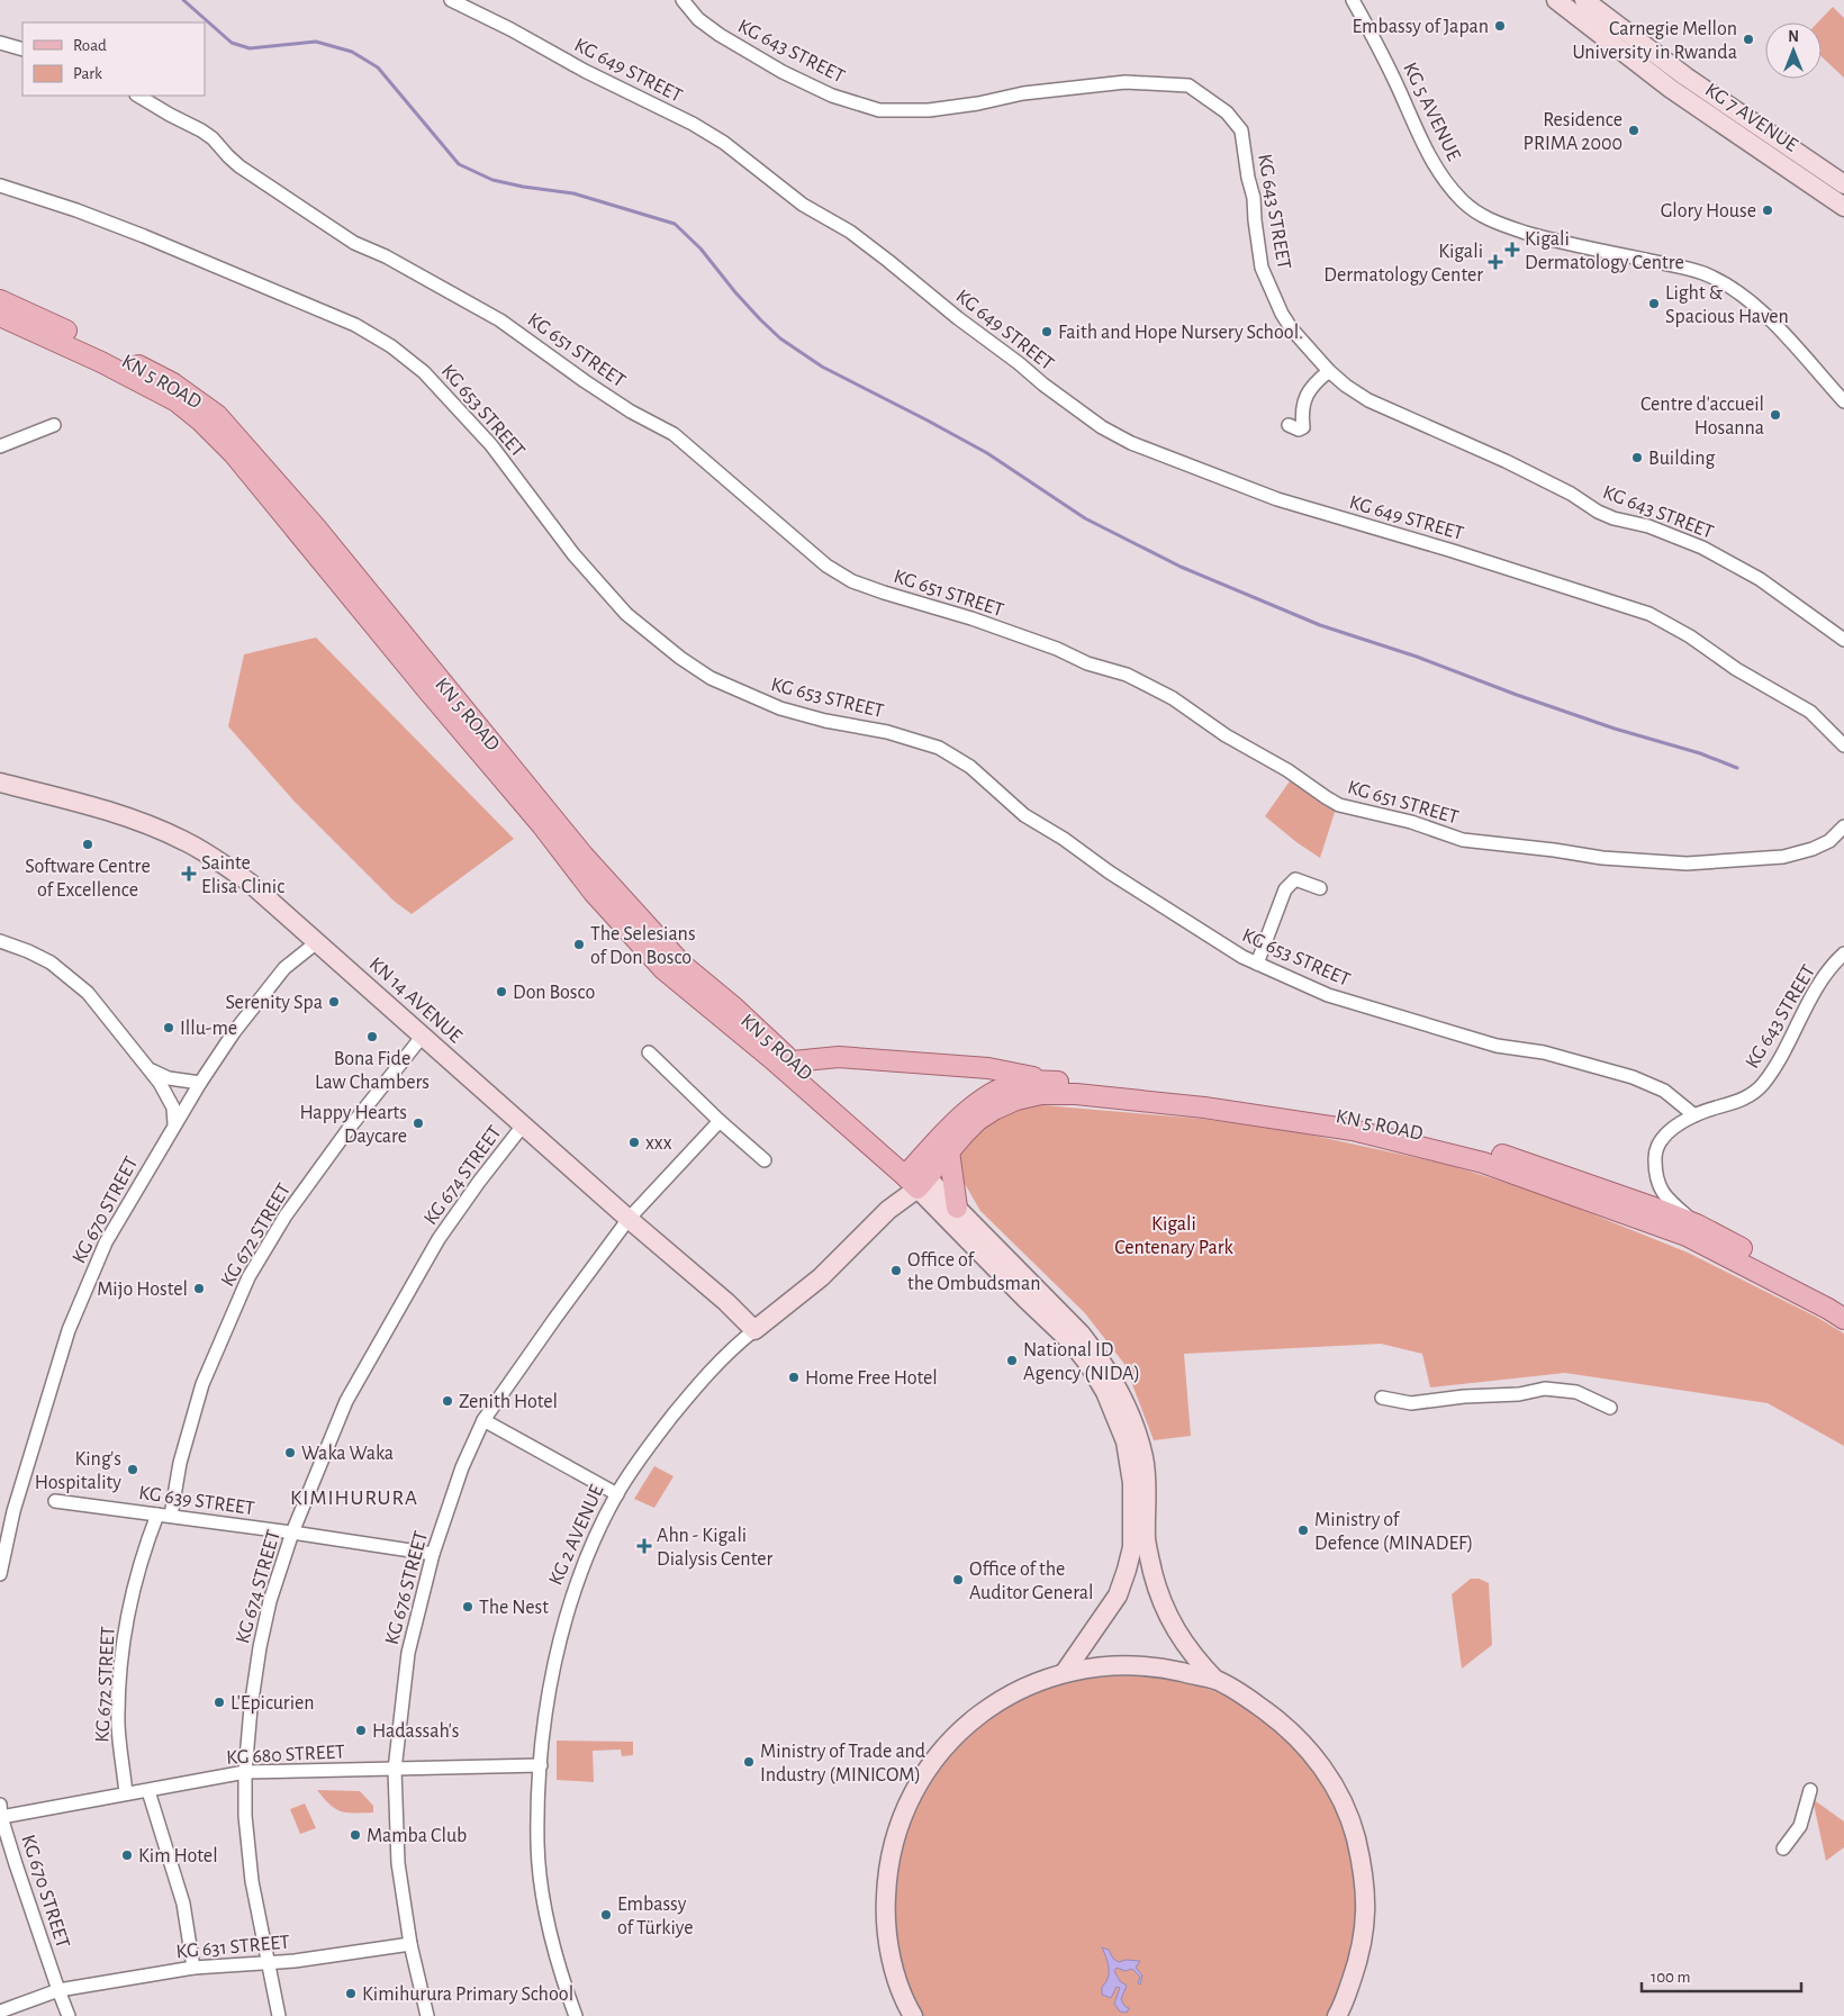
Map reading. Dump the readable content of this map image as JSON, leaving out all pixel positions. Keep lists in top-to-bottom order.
{
  "streets": {
    "main road": [
      "KG 7 AVENUE",
      "KN 5 ROAD",
      "KN 14 AVENUE",
      "KG 2 AVENUE"
    ],
    "street": [
      "KG 643 STREET",
      "KG 649 STREET",
      "KG 5 AVENUE",
      "KG 651 STREET",
      "KG 653 STREET",
      "KG 674 STREET",
      "KG 670 STREET",
      "KG 672 STREET",
      "KG 639 STREET",
      "KG 676 STREET",
      "KG 680 STREET",
      "KG 631 STREET"
    ]
  },
  "crossings": [
    ["KG 643 STREET", "KN 5 ROAD"],
    ["KG 643 STREET", "KG 653 STREET"],
    ["KN 5 ROAD", "KG 2 AVENUE"],
    ["KN 14 AVENUE", "KG 674 STREET"],
    ["KN 14 AVENUE", "KG 670 STREET"],
    ["KN 14 AVENUE", "KG 672 STREET"],
    ["KN 14 AVENUE", "KG 2 AVENUE"],
    ["KN 14 AVENUE", "KG 676 STREET"],
    ["KG 674 STREET", "KG 639 STREET"],
    ["KG 674 STREET", "KG 680 STREET"],
    ["KG 674 STREET", "KG 631 STREET"],
    ["KG 670 STREET", "KG 680 STREET"],
    ["KG 670 STREET", "KG 631 STREET"],
    ["KG 672 STREET", "KG 639 STREET"],
    ["KG 672 STREET", "KG 680 STREET"],
    ["KG 639 STREET", "KG 676 STREET"],
    ["KG 2 AVENUE", "KG 680 STREET"],
    ["KG 676 STREET", "KG 680 STREET"],
    ["KG 676 STREET", "KG 631 STREET"]
  ],
  "districts": ["KIMIHURURA"],
  "parks": ["Kigali Centenary Park"],
  "places": {
    "other": [
      "Embassy of Japan",
      "Carnegie Mellon University in Rwanda",
      "Residence PRIMA 2000",
      "Glory House",
      "Light & Spacious Haven",
      "Faith and Hope Nursery School.",
      "Centre d'accueil Hosanna",
      "Building",
      "Software Centre of Excellence",
      "The Selesians of Don Bosco",
      "Don Bosco",
      "Serenity Spa",
      "Illu-me",
      "Bona Fide Law Chambers",
      "Happy Hearts Daycare",
      "xxx",
      "Office of the Ombudsman",
      "Mijo Hostel",
      "National ID Agency (NIDA)",
      "Home Free Hotel",
      "Zenith Hotel",
      "Waka Waka",
      "King's Hospitality",
      "Ministry of Defence (MINADEF)",
      "Office of the Auditor General",
      "The Nest",
      "L'Epicurien",
      "Hadassah's",
      "Ministry of Trade and Industry (MINICOM)",
      "Mamba Club",
      "Kim Hotel",
      "Embassy of Türkiye",
      "Kimihurura Primary School"
    ],
    "health": [
      "Kigali Dermatology Centre",
      "Kigali Dermatology Center",
      "Sainte Elisa Clinic",
      "Ahn - Kigali Dialysis Center"
    ]
  },
  "legend": ["Road", "Park"],
  "scale_bar": "100 m",
  "north": "top"
}
